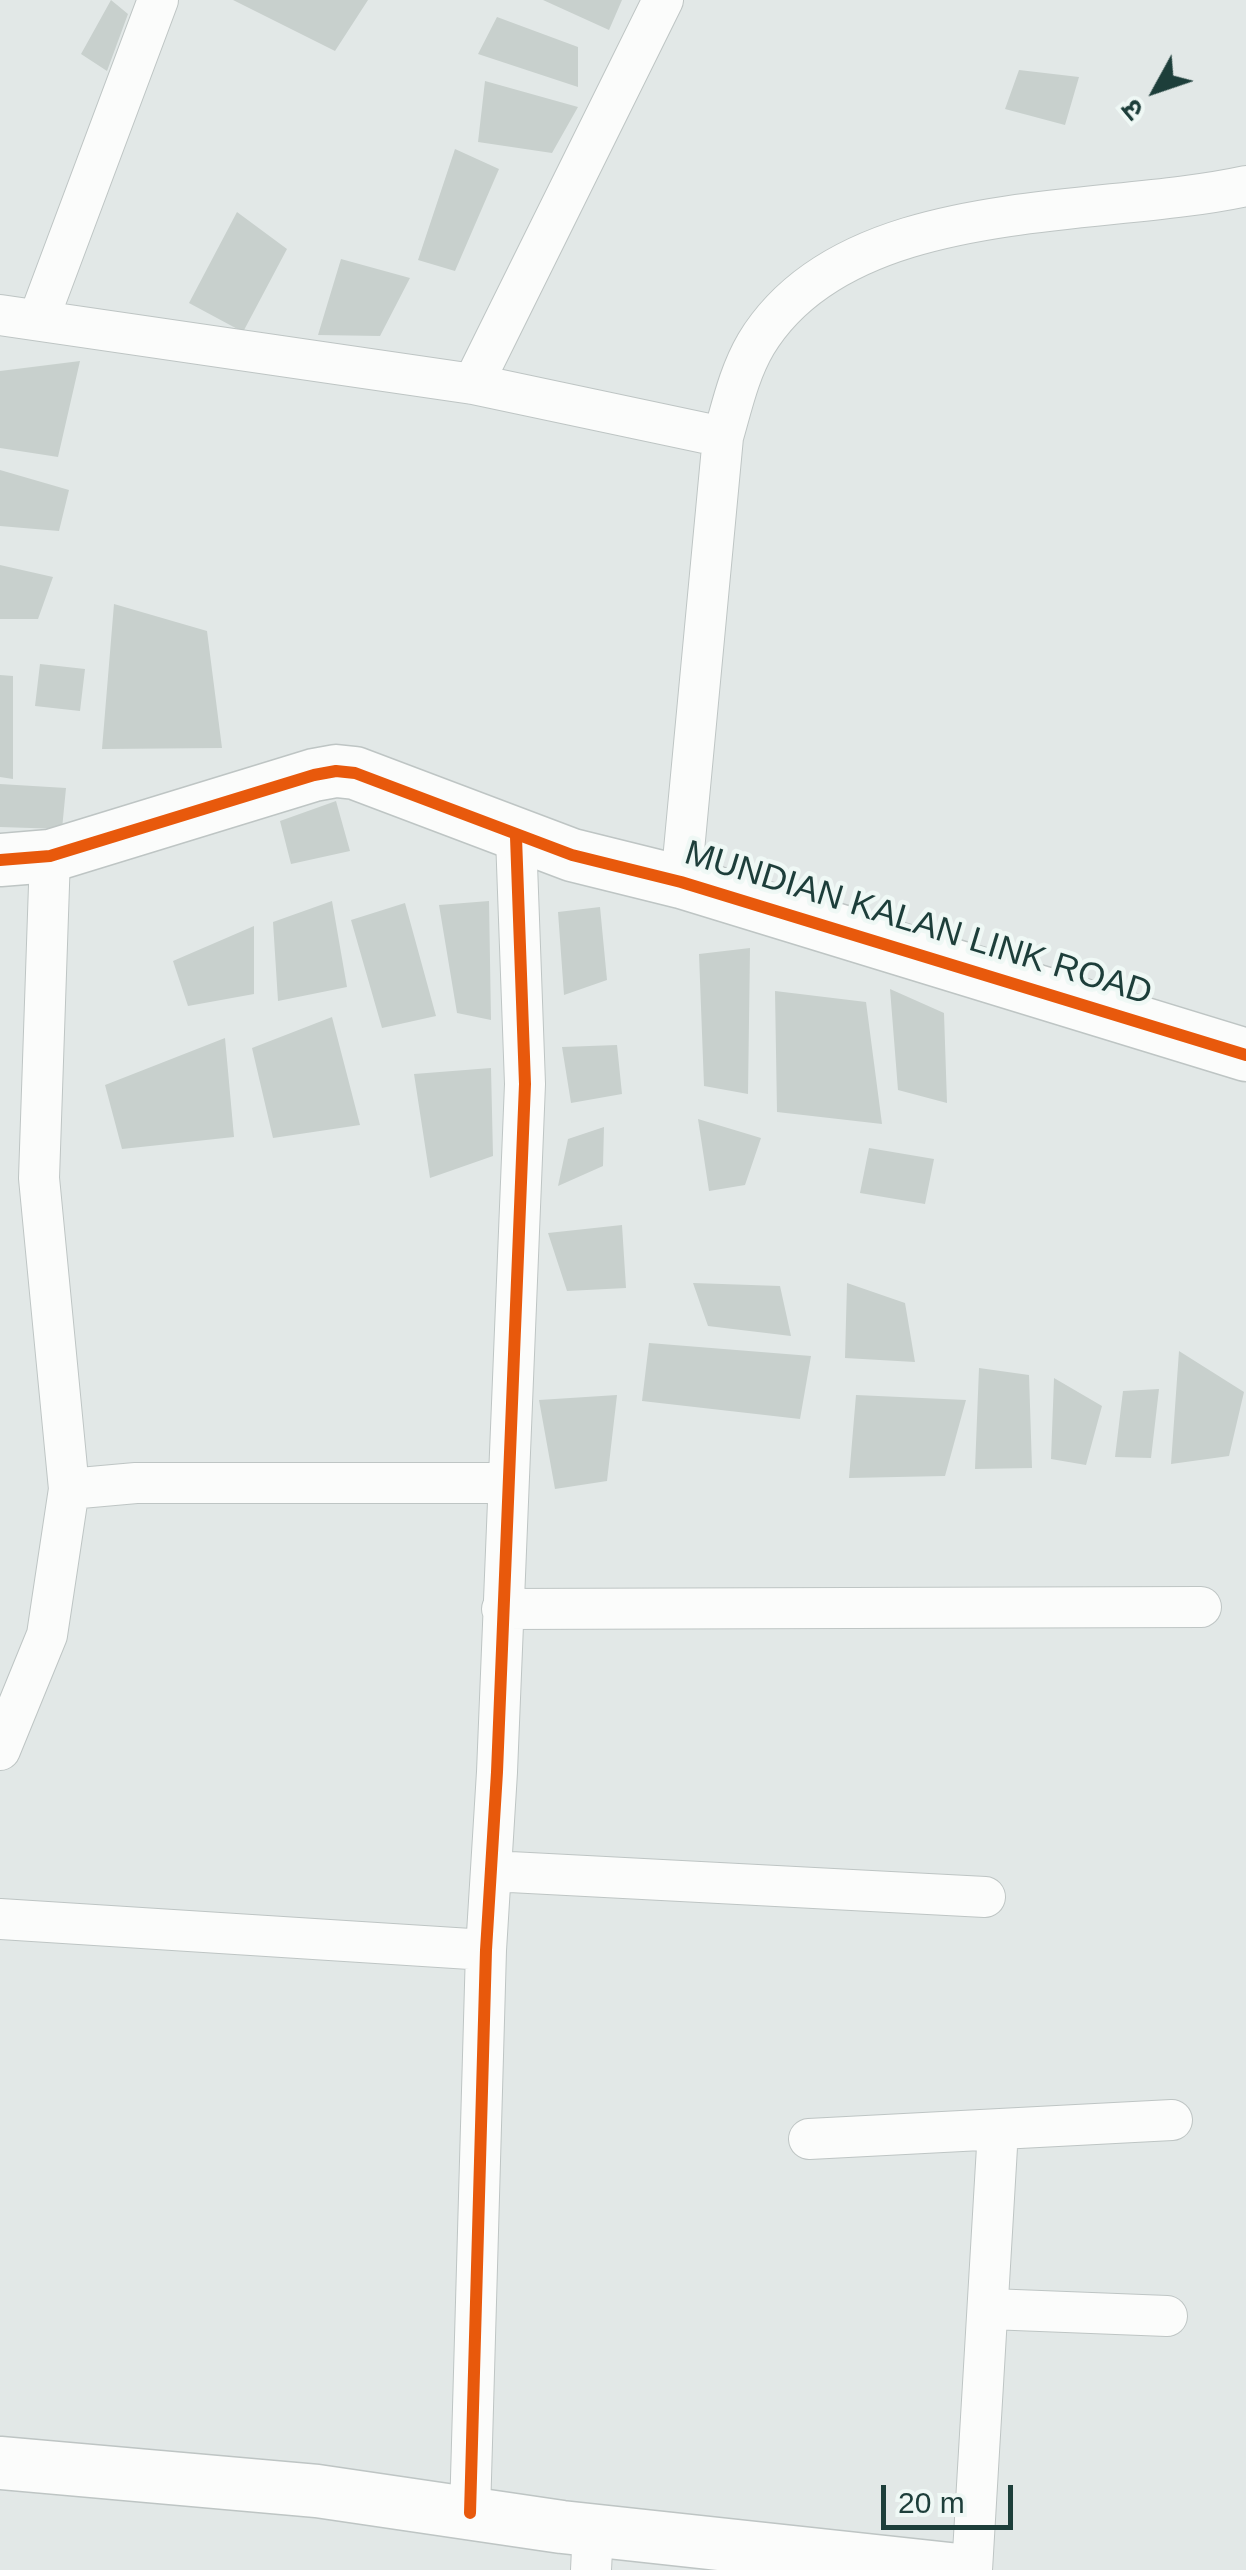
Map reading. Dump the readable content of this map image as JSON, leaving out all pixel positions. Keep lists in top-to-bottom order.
{
  "streets": {
    "street": ["MUNDIAN KALAN LINK ROAD"]
  },
  "scale_bar": "20 m",
  "north": "bottom left"
}
